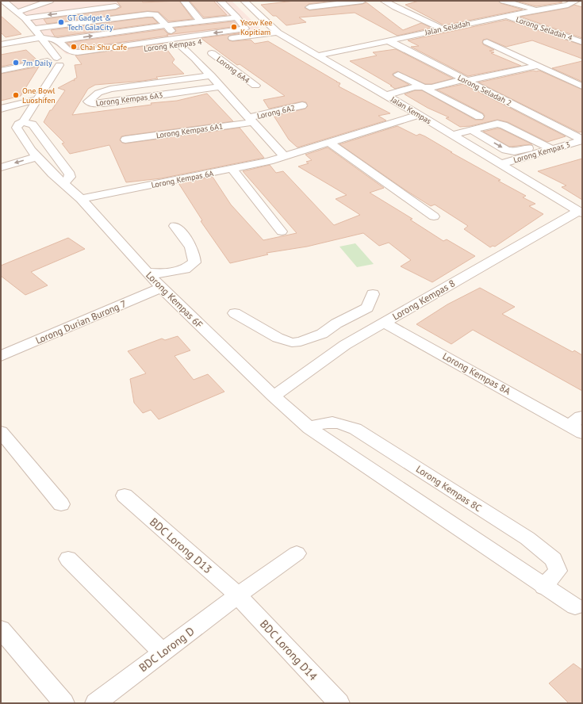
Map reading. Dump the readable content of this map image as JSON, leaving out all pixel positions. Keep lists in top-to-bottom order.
{
  "streets": {
    "street": [
      "Jalan Seladah",
      "Lorong Seladah 4",
      "Lorong Kempas 4",
      "Lorong 6A4",
      "Lorong Seladah 2",
      "Lorong Kempas 6A3",
      "Jalan Kempas",
      "Lorong 6A2",
      "Lorong Kempas 6A1",
      "Lorong Kempas 3",
      "Lorong Kempas 6A",
      "Lorong Kempas 6F",
      "Lorong Kempas 8",
      "Lorong Durian Burong 7",
      "Lorong Kempas 8A",
      "Lorong Kempas 8C",
      "BDC Lorong D13",
      "BDC Lorong D",
      "BDC Lorong D14"
    ]
  },
  "crossings": [
    ["Jalan Seladah", "Lorong Seladah 4"],
    ["Jalan Seladah", "Lorong Seladah 2"],
    ["Jalan Seladah", "Jalan Kempas"],
    ["Lorong Kempas 4", "Jalan Kempas"],
    ["Lorong Seladah 2", "Lorong Kempas 3"],
    ["Jalan Kempas", "Lorong Kempas 3"],
    ["Jalan Kempas", "Lorong Kempas 6A"],
    ["Jalan Kempas", "Lorong Kempas 8"],
    ["Lorong 6A2", "Lorong Kempas 6A1"],
    ["Lorong Kempas 6A", "Lorong Kempas 6F"],
    ["Lorong Kempas 6F", "Lorong Kempas 8"],
    ["Lorong Kempas 6F", "Lorong Durian Burong 7"],
    ["Lorong Kempas 8", "Lorong Kempas 8A"],
    ["BDC Lorong D13", "BDC Lorong D"],
    ["BDC Lorong D13", "BDC Lorong D14"],
    ["BDC Lorong D", "BDC Lorong D14"]
  ],
  "places": [
    "GT Gadget & Tech GalaCity",
    "Yeow Kee Kopitiam",
    "Chai Shu Cafe",
    "7m Daily",
    "One Bowl Luoshifen"
  ]
}
